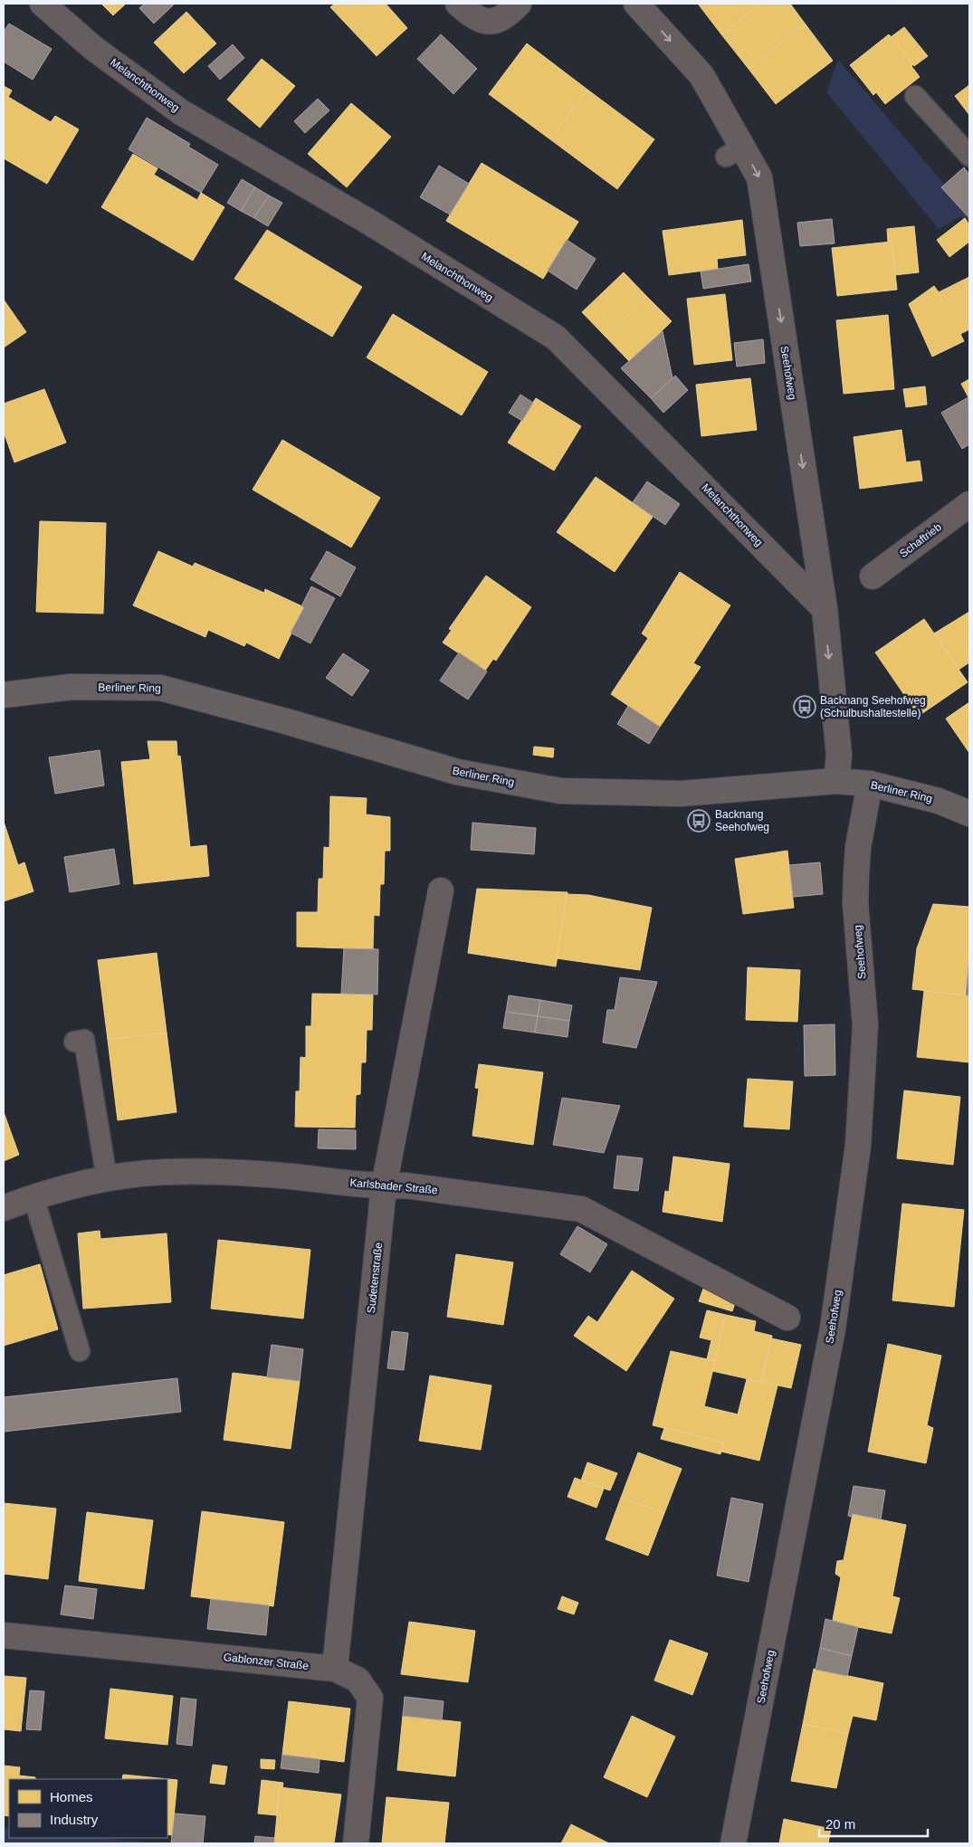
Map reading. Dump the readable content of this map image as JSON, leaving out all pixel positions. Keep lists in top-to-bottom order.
{
  "streets": {
    "street": [
      "Melanchthonweg",
      "Seehofweg",
      "Schaftrieb",
      "Berliner Ring",
      "Karlsbader Straße",
      "Sudetenstraße",
      "Gablonzer Straße"
    ]
  },
  "crossings": [
    ["Melanchthonweg", "Seehofweg"],
    ["Seehofweg", "Berliner Ring"],
    ["Karlsbader Straße", "Sudetenstraße"],
    ["Sudetenstraße", "Gablonzer Straße"]
  ],
  "one_way": ["Seehofweg"],
  "places": {
    "bus stop": ["Backnang Seehofweg (Schulbushaltestelle)", "Backnang Seehofweg"]
  },
  "legend": ["Homes", "Industry"],
  "scale_bar": "20 m"
}
